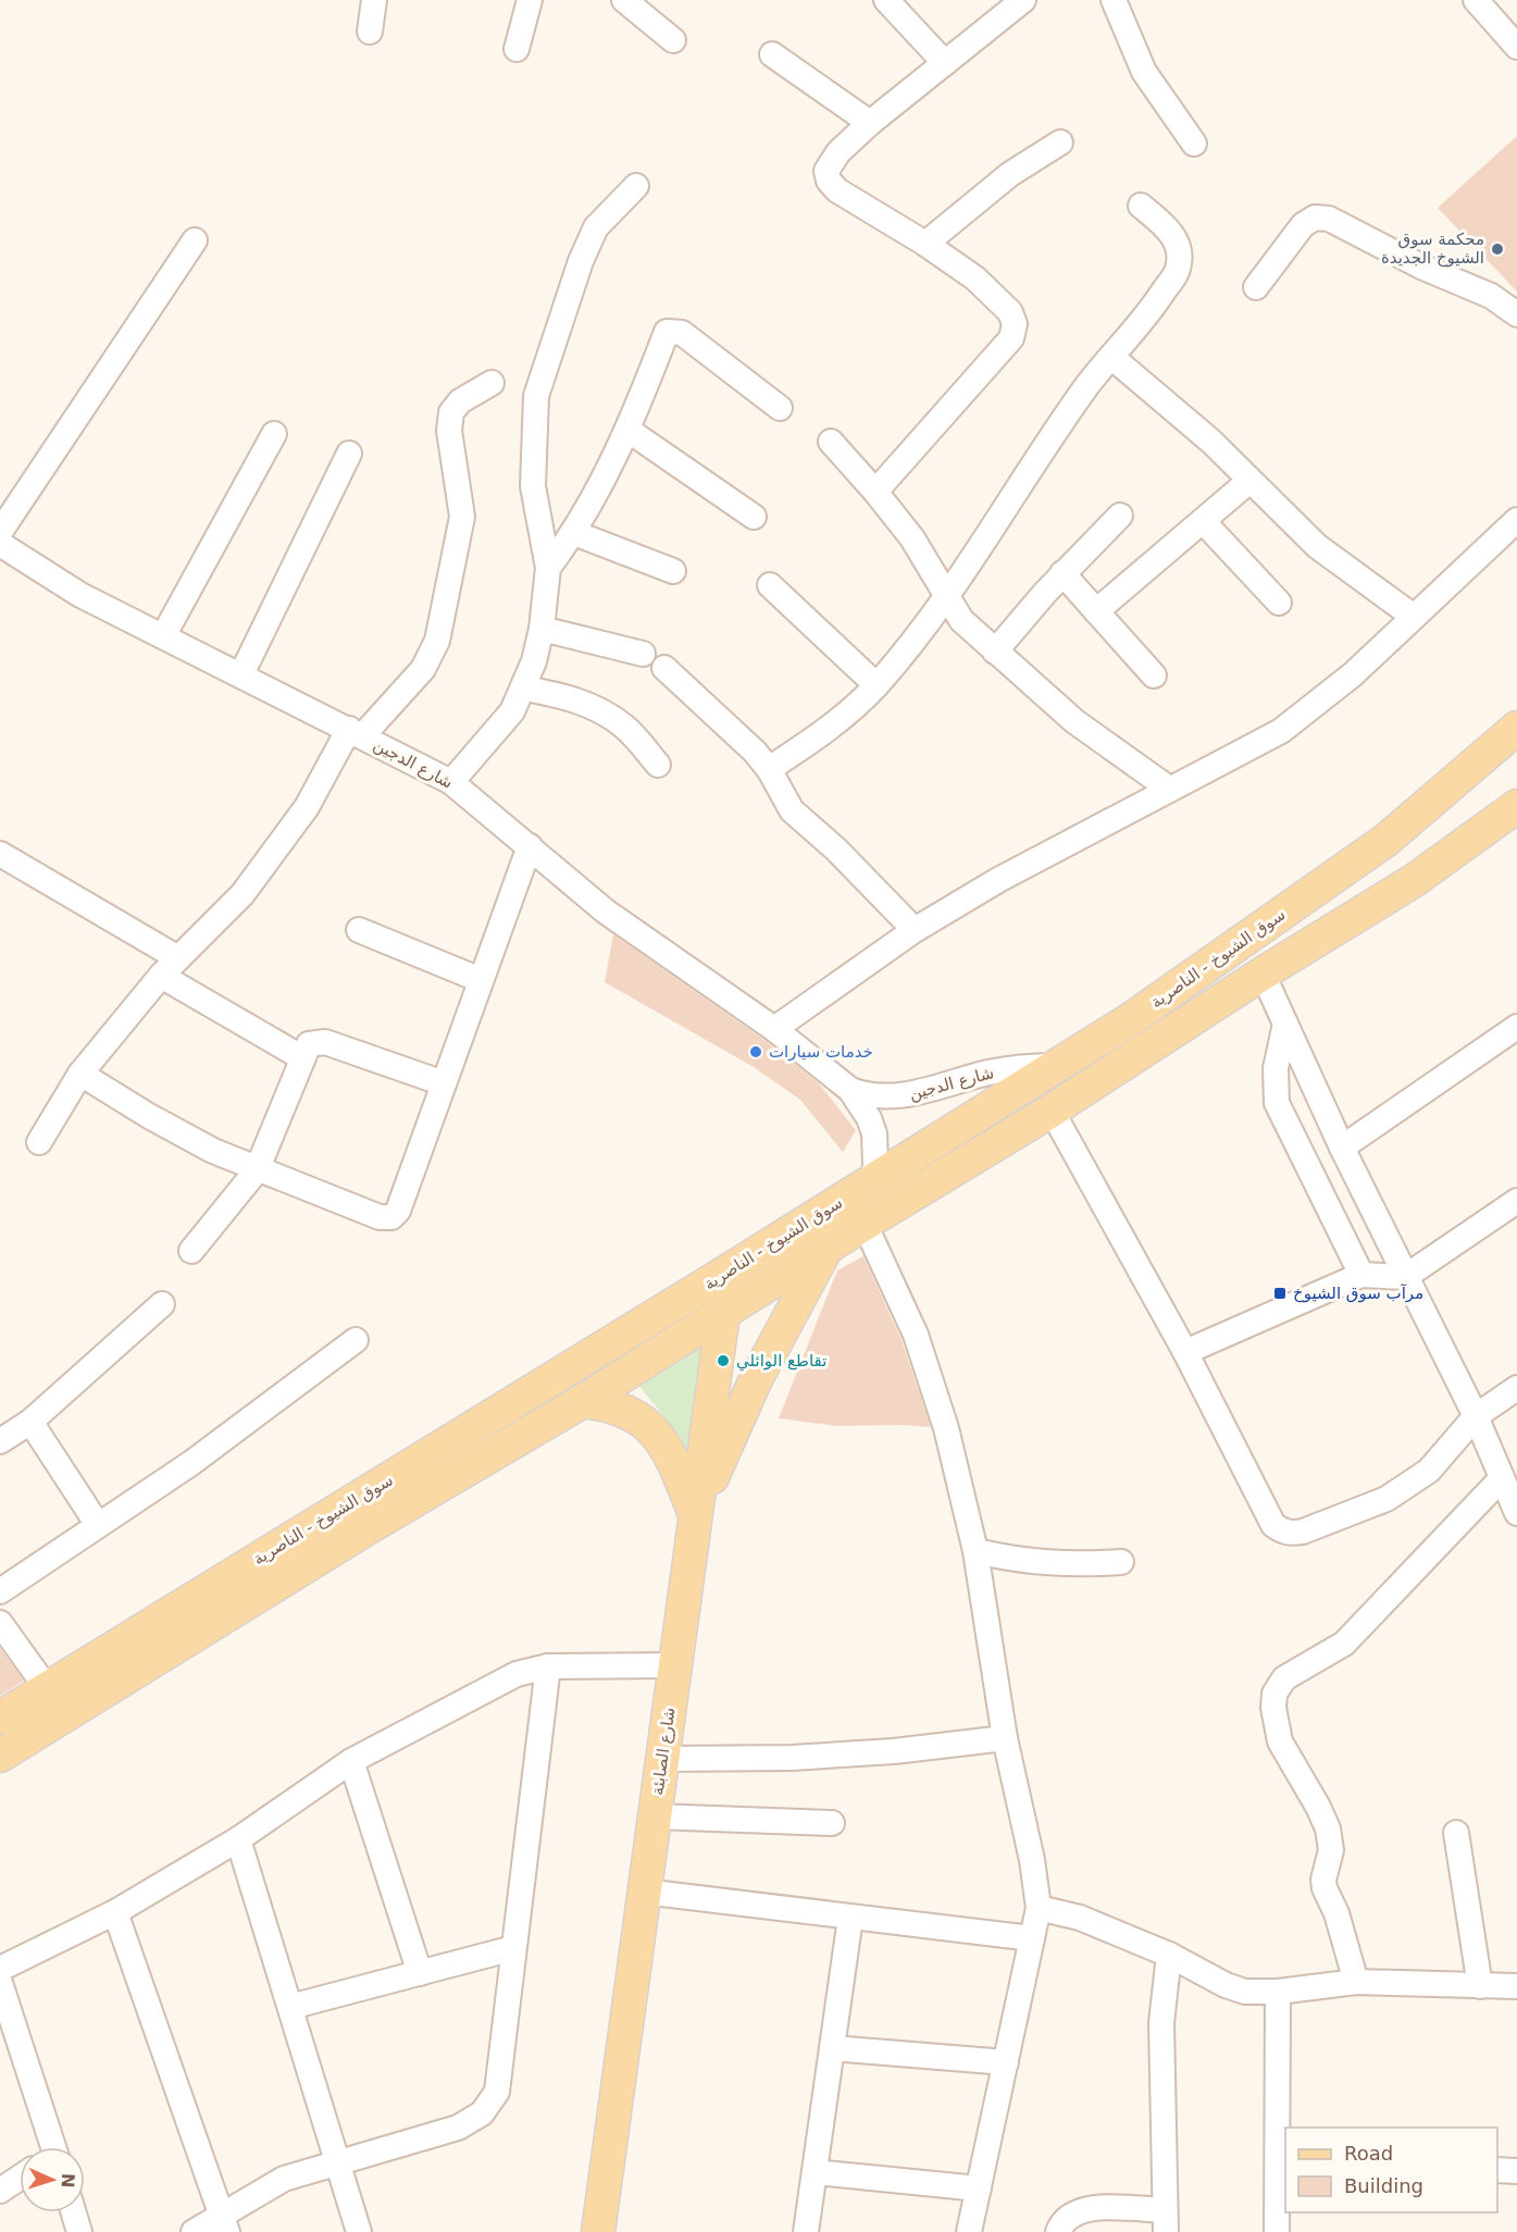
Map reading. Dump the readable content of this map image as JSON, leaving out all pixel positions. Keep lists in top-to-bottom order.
{
  "streets": {
    "main road": ["سوق الشيوخ - الناصرية", "شارع الصابئة"],
    "street": ["شارع الدجين"]
  },
  "crossings": [
    ["شارع الدجين", "سوق الشيوخ - الناصرية"],
    ["سوق الشيوخ - الناصرية", "شارع الصابئة"]
  ],
  "places": {
    "other": ["محكمة سوق الشيوخ الجديدة", "خدمات سيارات", "تقاطع الوائلي"],
    "transit": ["مرآب سوق الشيوخ"]
  },
  "legend": ["Road", "Building"],
  "north": "right"
}
